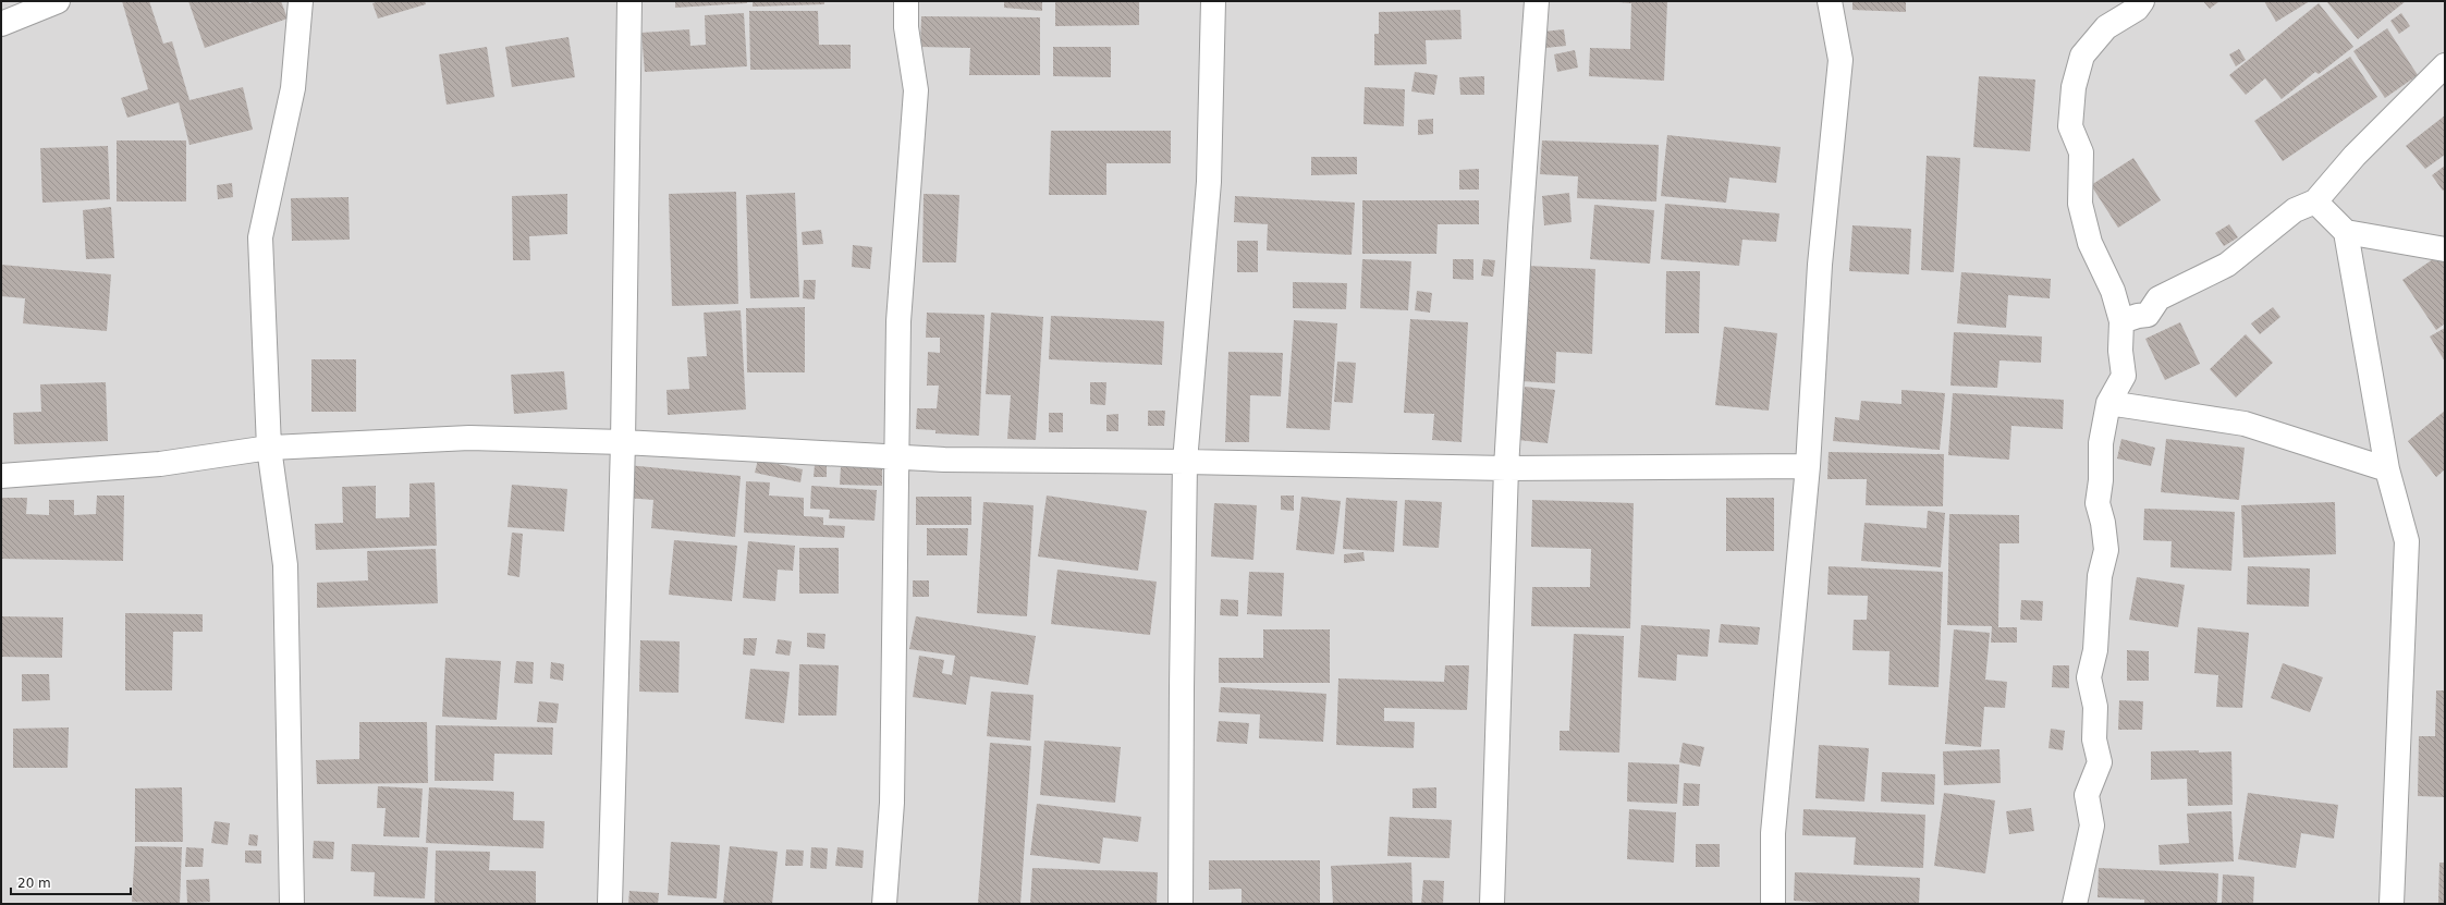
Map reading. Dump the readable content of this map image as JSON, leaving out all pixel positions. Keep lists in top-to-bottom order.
{
  "scale_bar": "20 m"
}
